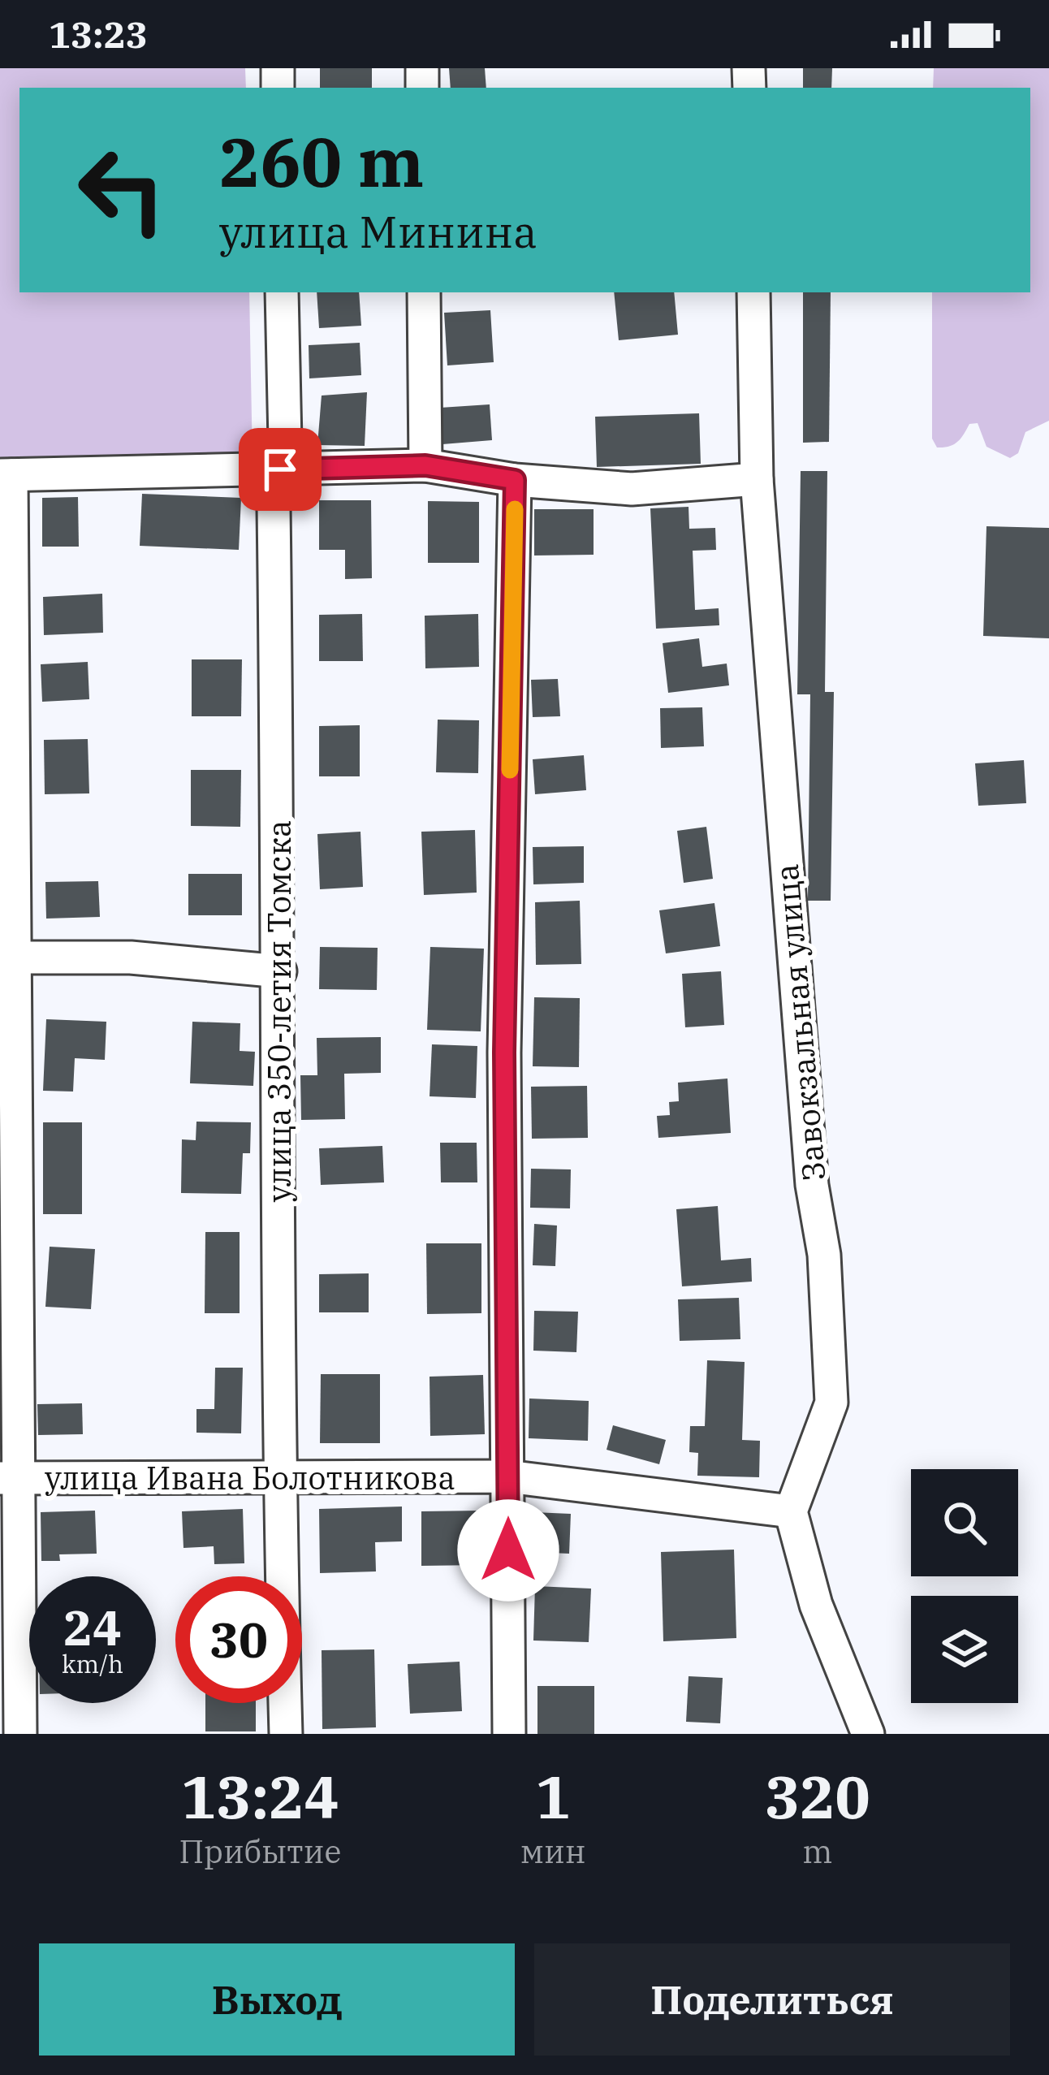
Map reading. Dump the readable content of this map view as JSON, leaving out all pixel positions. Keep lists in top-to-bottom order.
{
  "streets": {
    "street": ["улица 350-летия Томска", "Завокзальная улица", "улица Ивана Болотникова"]
  },
  "crossings": [
    ["улица 350-летия Томска", "улица Ивана Болотникова"],
    ["Завокзальная улица", "улица Ивана Болотникова"]
  ],
  "page": {
    "status": "13:23",
    "turn": ["260 m", "улица Минина"],
    "speed": "24 km/h",
    "limit": "30",
    "eta": [
      "13:24",
      "Прибытие",
      "1",
      "мин",
      "320",
      "m"
    ],
    "buttons": ["Выход", "Поделиться"]
  }
}
